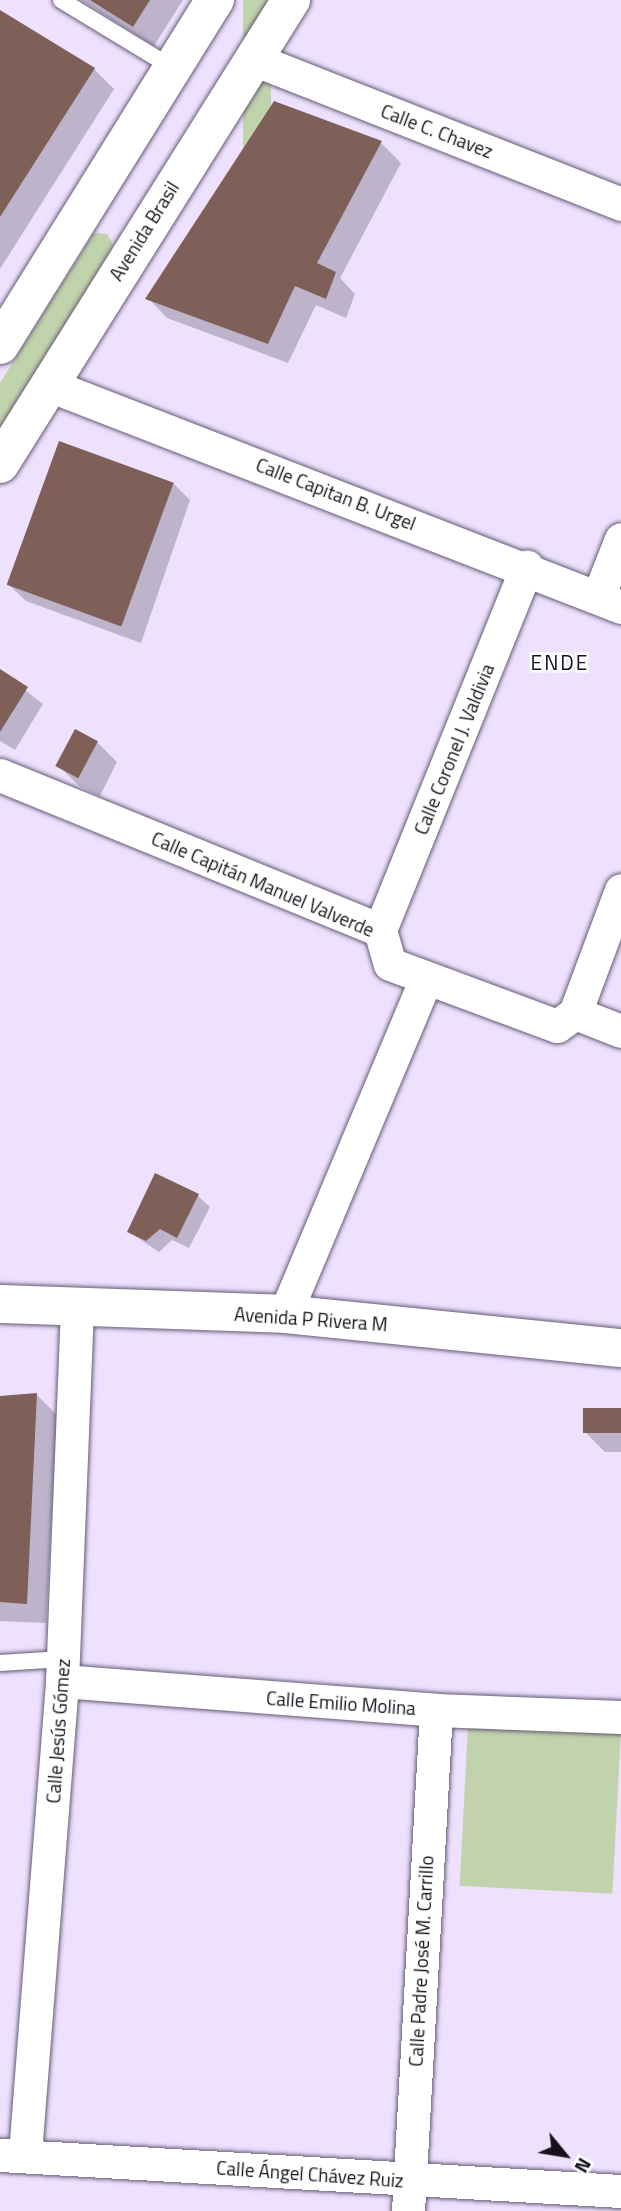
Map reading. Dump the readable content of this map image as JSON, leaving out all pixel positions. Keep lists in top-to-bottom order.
{
  "streets": {
    "main road": ["Avenida Brasil", "Avenida P Rivera M"],
    "street": [
      "Calle C. Chavez",
      "Calle Capitan B. Urgel",
      "Calle Coronel J. Valdivia",
      "Calle Capitán Manuel Valverde",
      "Calle Emilio Molina",
      "Calle Jesús Gómez",
      "Calle Padre José M. Carrillo",
      "Calle Ángel Chávez Ruiz"
    ]
  },
  "crossings": [
    ["Calle C. Chavez", "Avenida Brasil"],
    ["Avenida Brasil", "Calle Capitan B. Urgel"],
    ["Calle Capitan B. Urgel", "Calle Coronel J. Valdivia"],
    ["Calle Coronel J. Valdivia", "Calle Capitán Manuel Valverde"],
    ["Avenida P Rivera M", "Calle Jesús Gómez"],
    ["Calle Emilio Molina", "Calle Jesús Gómez"],
    ["Calle Emilio Molina", "Calle Padre José M. Carrillo"],
    ["Calle Jesús Gómez", "Calle Ángel Chávez Ruiz"],
    ["Calle Padre José M. Carrillo", "Calle Ángel Chávez Ruiz"]
  ],
  "districts": ["ENDE"],
  "north": "bottom right"
}
